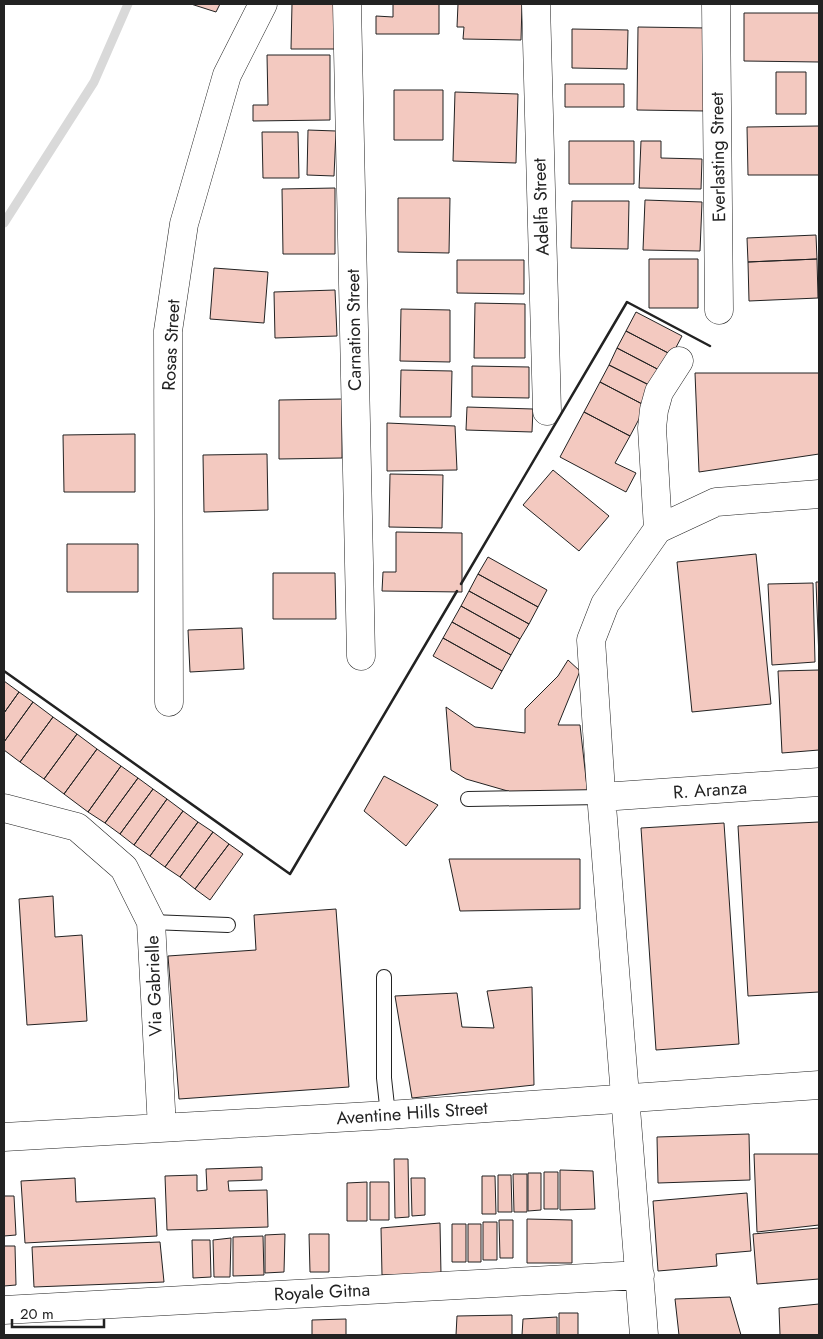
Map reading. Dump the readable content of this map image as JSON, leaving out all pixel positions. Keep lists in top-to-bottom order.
{
  "streets": {
    "street": [
      "Everlasting Street",
      "Adelfa Street",
      "Carnation Street",
      "Rosas Street",
      "R. Aranza",
      "Via Gabrielle",
      "Aventine Hills Street",
      "Royale Gitna"
    ]
  },
  "crossings": [
    ["Via Gabrielle", "Aventine Hills Street"]
  ],
  "scale_bar": "20 m"
}
